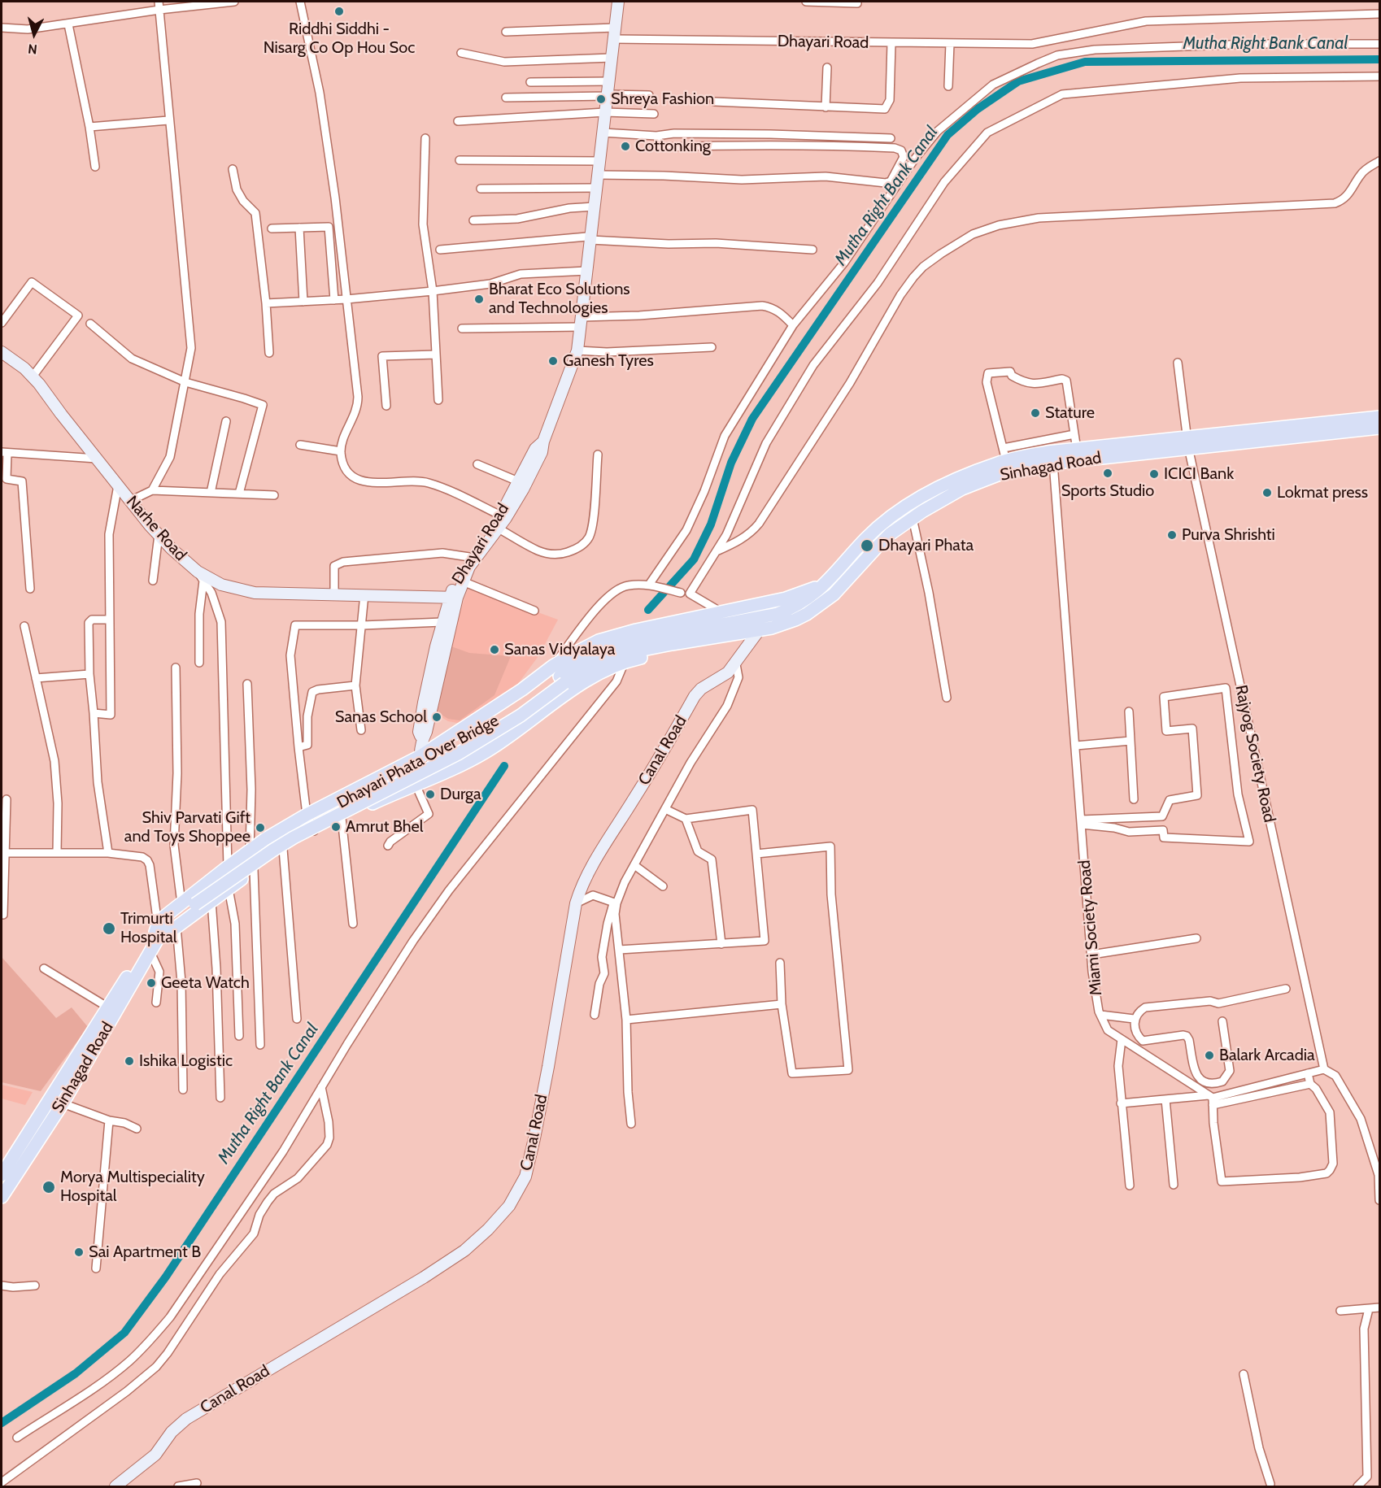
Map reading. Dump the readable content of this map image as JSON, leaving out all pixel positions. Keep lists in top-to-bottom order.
{
  "streets": {
    "main road": ["Sinhagad Road", "Dhayari Phata Over Bridge"],
    "street": [
      "Dhayari Road",
      "Narhe Road",
      "Canal Road",
      "Rajyog Society Road",
      "Miami Society Road"
    ]
  },
  "crossings": [
    ["Dhayari Road", "Narhe Road"],
    ["Sinhagad Road", "Canal Road"],
    ["Sinhagad Road", "Rajyog Society Road"],
    ["Sinhagad Road", "Dhayari Phata Over Bridge"],
    ["Sinhagad Road", "Miami Society Road"]
  ],
  "water": ["Mutha Right Bank Canal"],
  "places": [
    "Riddhi Siddhi - Nisarg Co Op Hou Soc",
    "Shreya Fashion",
    "Cottonking",
    "Bharat Eco Solutions and Technologies",
    "Ganesh Tyres",
    "Stature",
    "Sports Studio",
    "ICICI Bank",
    "Lokmat press",
    "Purva Shrishti",
    "Dhayari Phata",
    "Sanas Vidyalaya",
    "Sanas School",
    "Durga",
    "Amrut Bhel",
    "Shiv Parvati Gift and Toys Shoppee",
    "Trimurti Hospital",
    "Geeta Watch",
    "Balark Arcadia",
    "Ishika Logistic",
    "Morya Multispeciality Hospital",
    "Sai Apartment B"
  ],
  "north": "bottom"
}
